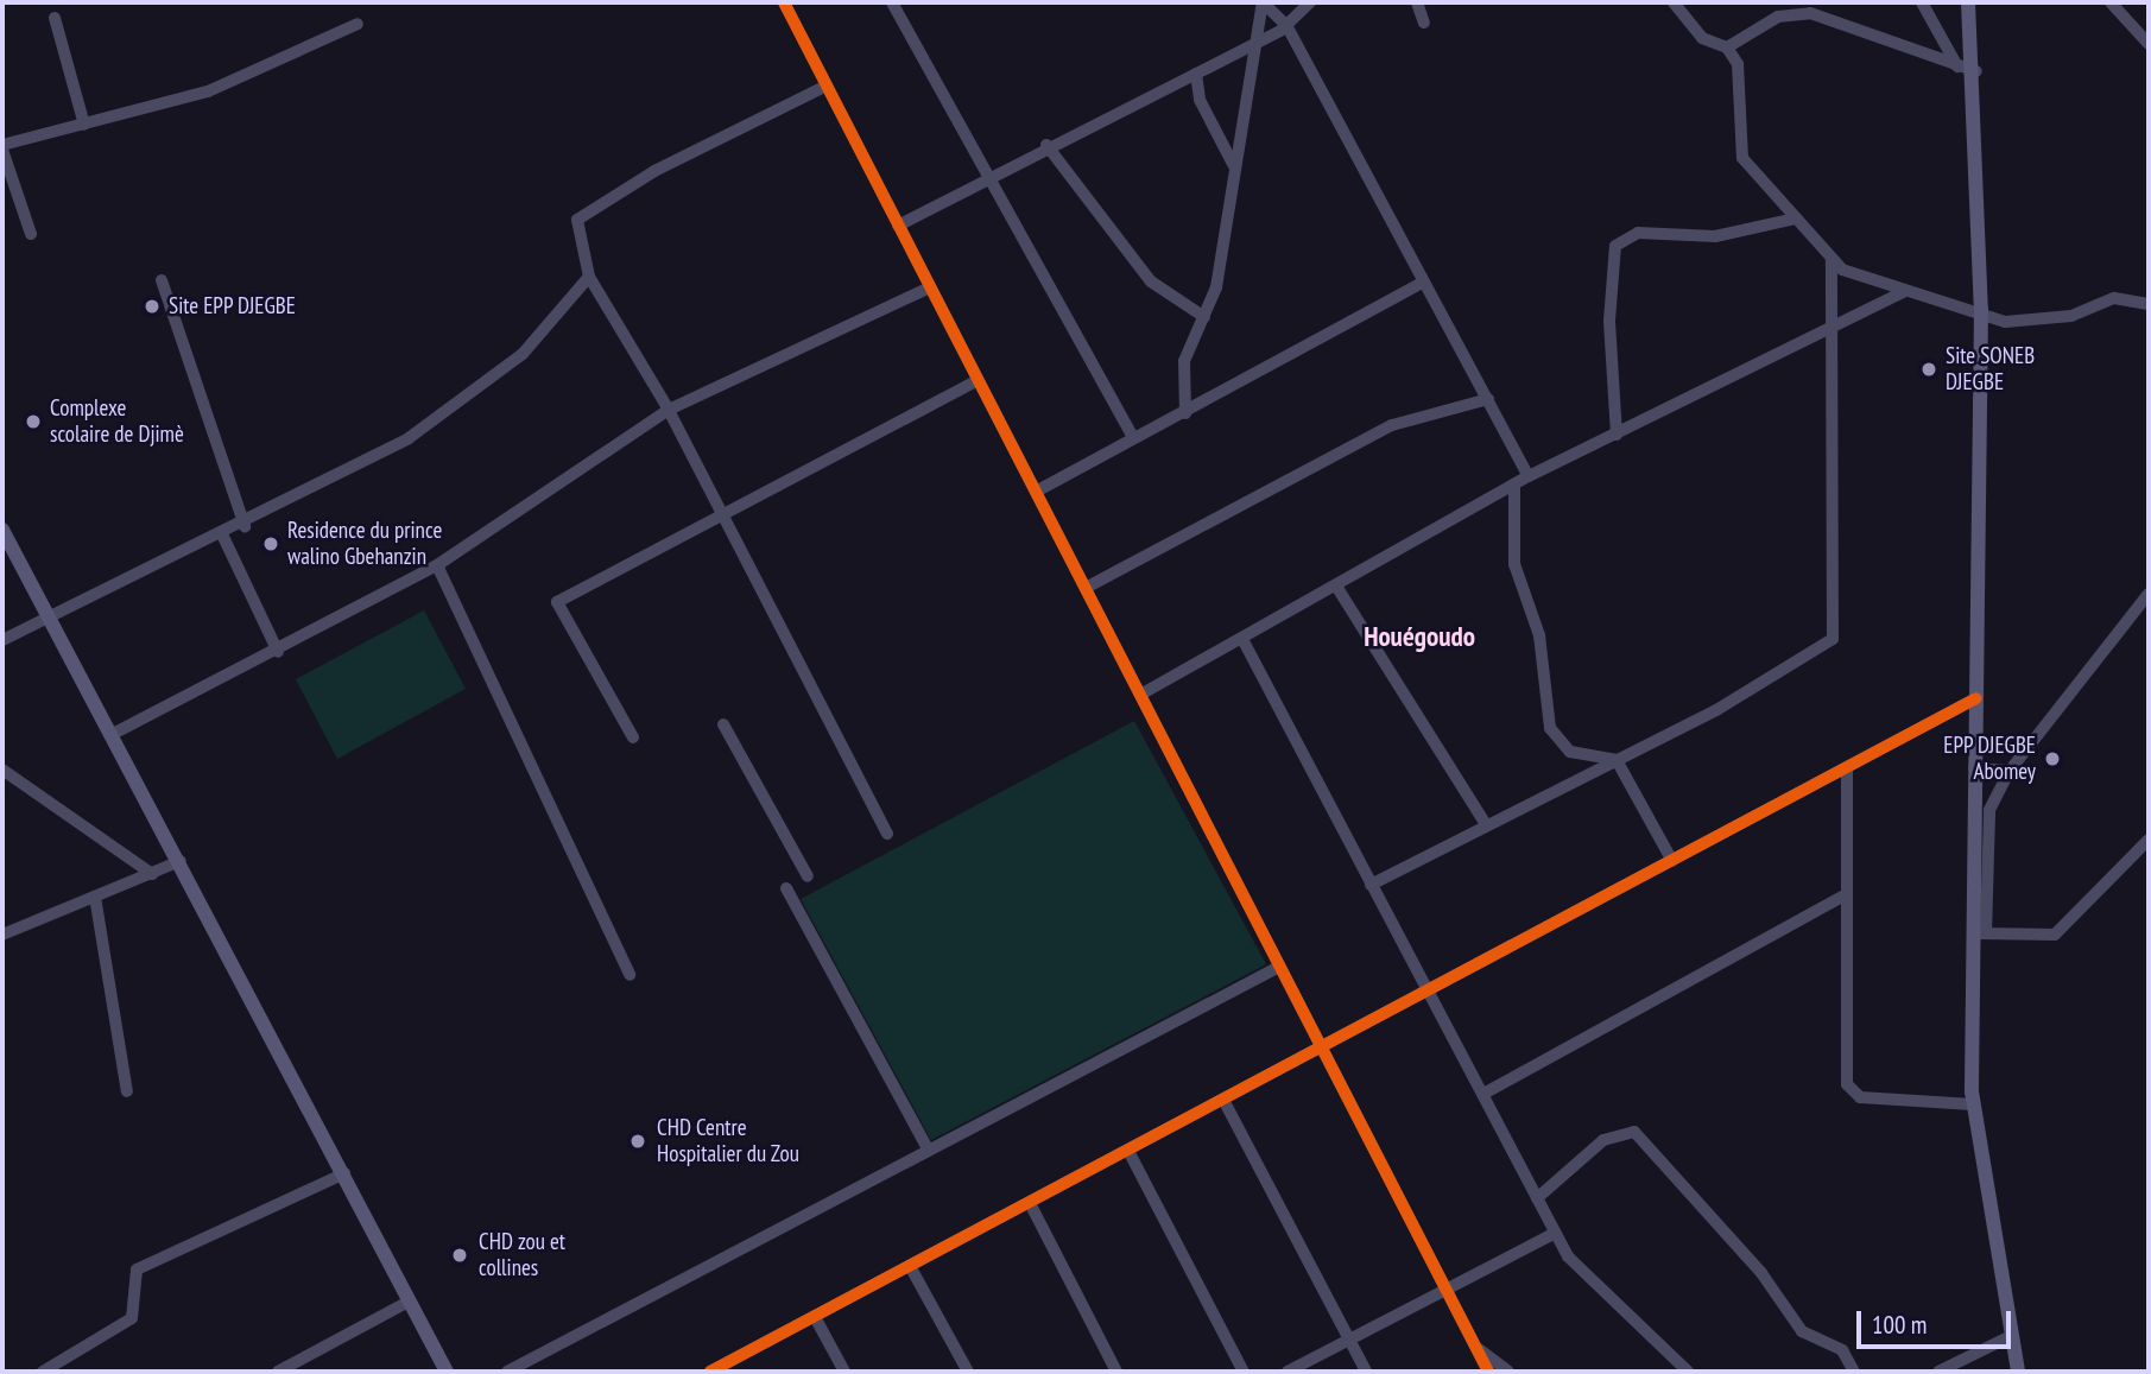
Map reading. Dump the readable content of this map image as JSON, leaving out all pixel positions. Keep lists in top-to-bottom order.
{
  "districts": ["Houégoudo"],
  "places": [
    "Site EPP DJEGBE",
    "Site SONEB DJEGBE",
    "Complexe scolaire de Djimè",
    "Residence du prince walino Gbehanzin",
    "EPP DJEGBE Abomey",
    "CHD Centre Hospitalier du Zou",
    "CHD zou et collines"
  ],
  "scale_bar": "100 m"
}
